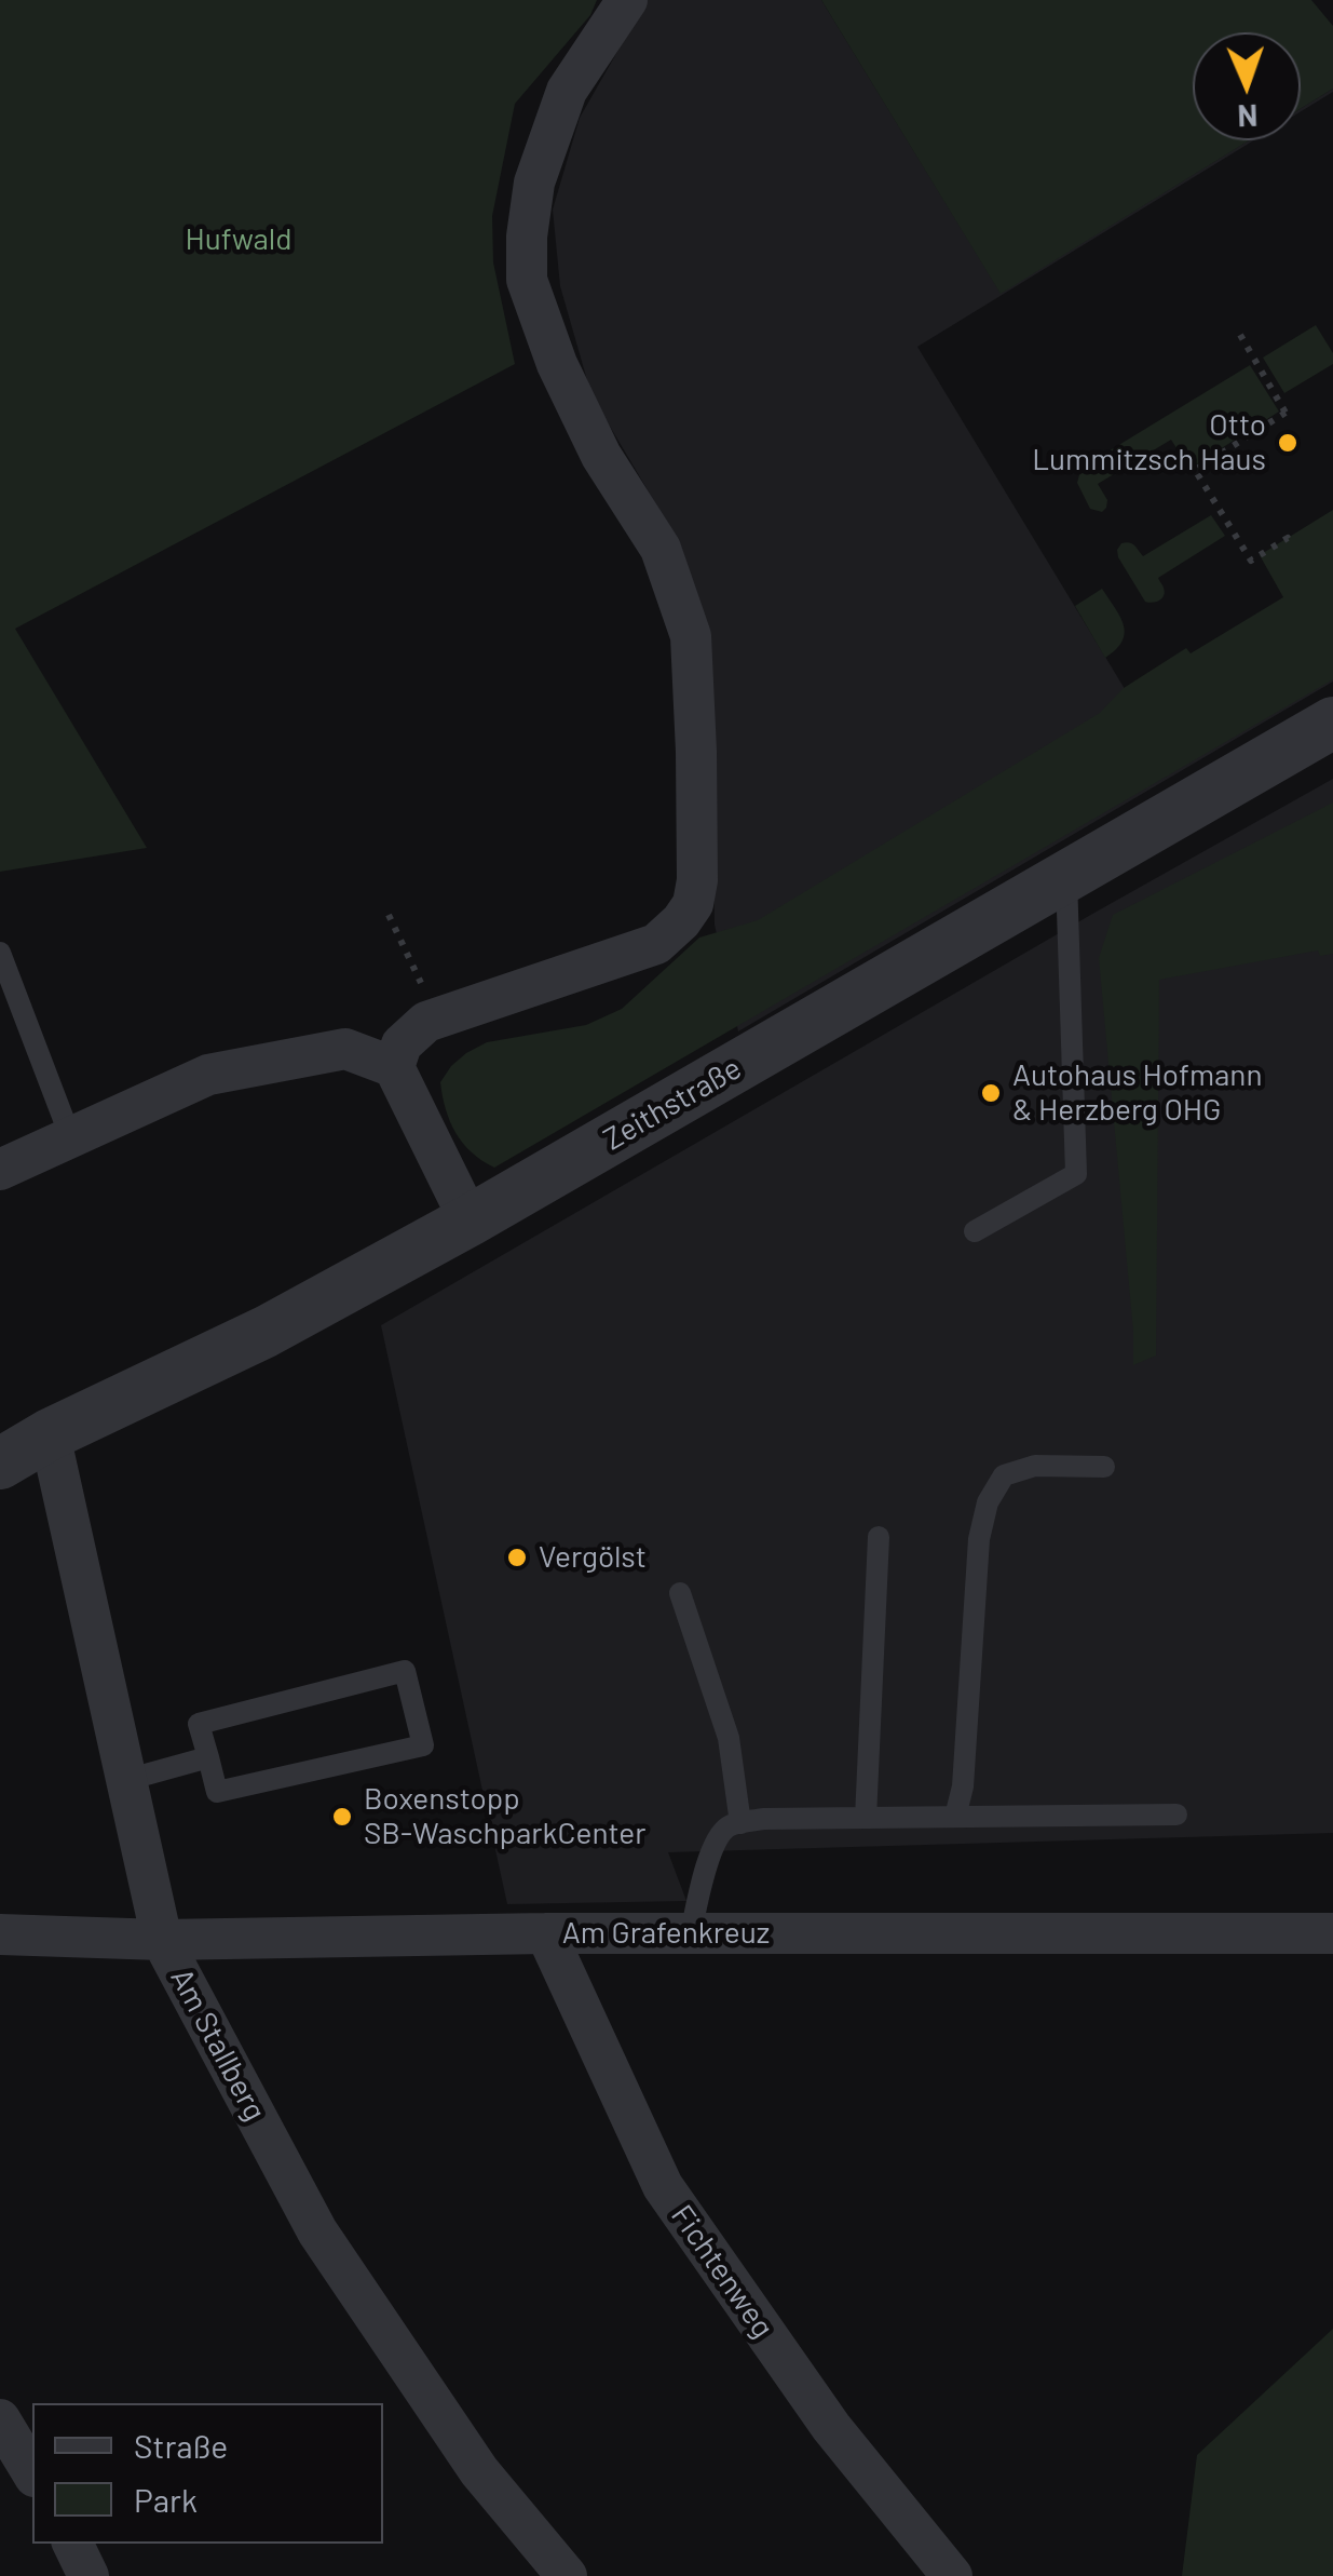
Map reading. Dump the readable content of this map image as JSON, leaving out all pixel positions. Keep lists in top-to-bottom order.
{
  "streets": {
    "street": [
      "Zeithstraße",
      "Am Grafenkreuz",
      "Am Stallberg",
      "Fichtenweg"
    ]
  },
  "crossings": [
    ["Zeithstraße", "Am Stallberg"],
    ["Am Grafenkreuz", "Am Stallberg"],
    ["Am Grafenkreuz", "Fichtenweg"]
  ],
  "parks": ["Hufwald"],
  "places": [
    "Otto Lummitzsch Haus",
    "Autohaus Hofmann & Herzberg OHG",
    "Vergölst",
    "Boxenstopp SB-WaschparkCenter"
  ],
  "legend": ["Straße", "Park"],
  "north": "bottom"
}
